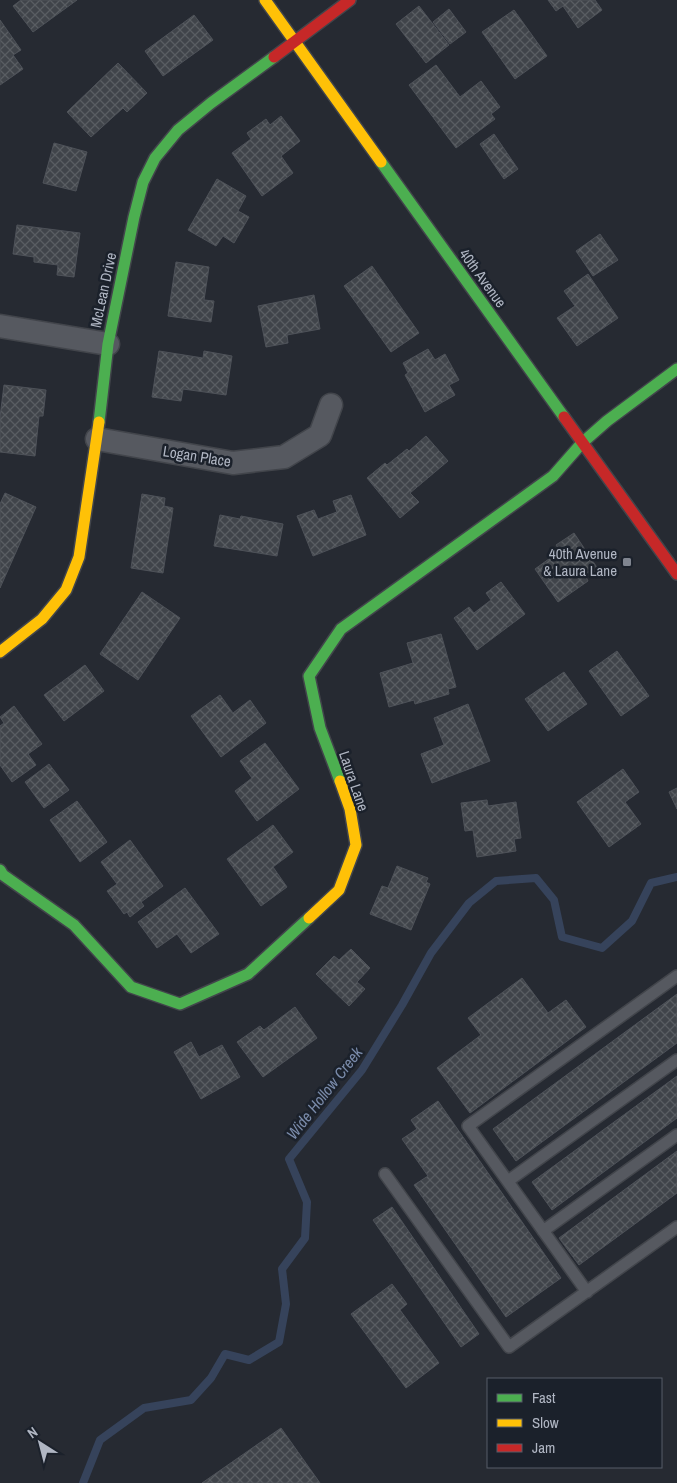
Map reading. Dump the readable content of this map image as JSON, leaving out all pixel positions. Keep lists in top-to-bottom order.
{
  "streets": {
    "street": [
      "40th Avenue",
      "McLean Drive",
      "Logan Place",
      "Laura Lane"
    ]
  },
  "crossings": [
    ["40th Avenue", "McLean Drive"],
    ["40th Avenue", "Laura Lane"],
    ["McLean Drive", "Logan Place"]
  ],
  "water": ["Wide Hollow Creek"],
  "places": {
    "transit": ["40th Avenue & Laura Lane"]
  },
  "legend": ["Fast", "Slow", "Jam"],
  "north": "top left"
}
